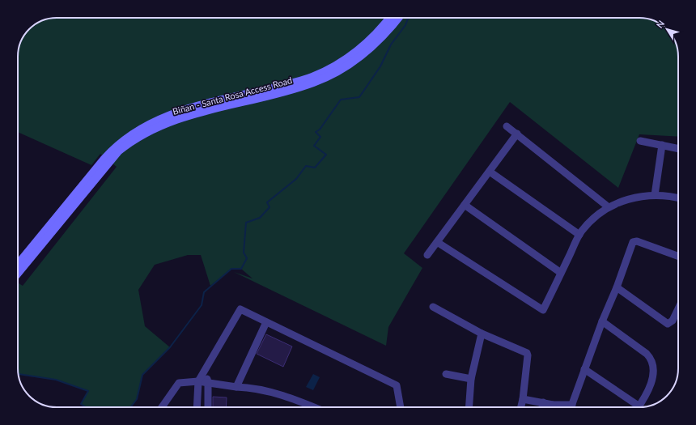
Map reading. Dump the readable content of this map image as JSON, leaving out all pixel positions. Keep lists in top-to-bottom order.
{
  "streets": {
    "main road": ["Biñan - Santa Rosa Access Road"]
  },
  "north": "top left"
}
